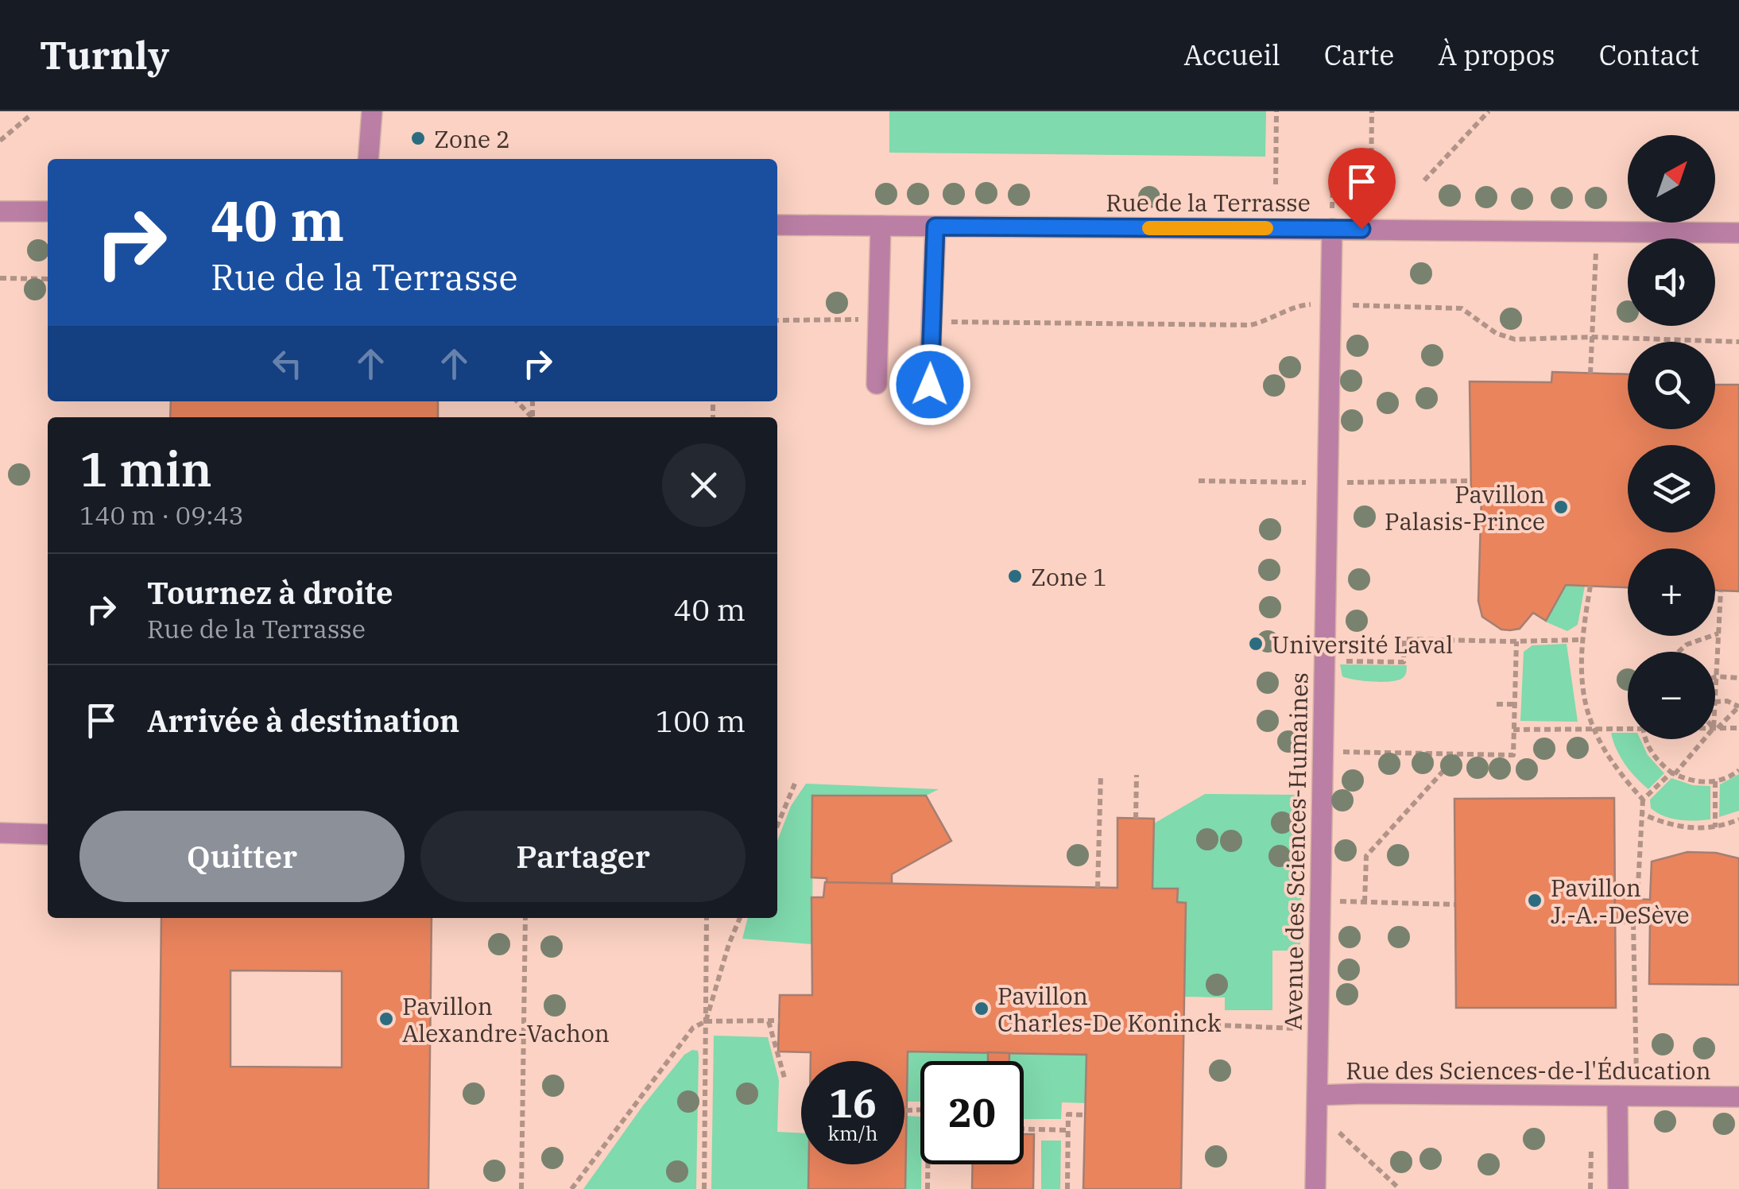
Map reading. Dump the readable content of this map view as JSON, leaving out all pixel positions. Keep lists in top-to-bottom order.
{
  "streets": {
    "street": ["Rue de la Terrasse", "Avenue des Sciences-Humaines", "Rue des Sciences-de-l'Éducation"]
  },
  "crossings": [
    ["Rue de la Terrasse", "Avenue des Sciences-Humaines"],
    ["Avenue des Sciences-Humaines", "Rue des Sciences-de-l'Éducation"]
  ],
  "places": [
    "Zone 2",
    "Pavillon Palasis-Prince",
    "Zone 1",
    "Université Laval",
    "Pavillon J.-A.-DeSève",
    "Pavillon Charles-De Koninck",
    "Pavillon Alexandre-Vachon"
  ],
  "north": "top right",
  "page": {
    "header": "Turnly",
    "nav": [
      "Accueil",
      "Carte",
      "À propos",
      "Contact"
    ],
    "map_buttons": ["+", "−"],
    "turn": ["40 m", "Rue de la Terrasse"],
    "heading": ["1 min", "140 m · 09:43"],
    "list": [
      {
        "name": "Tournez à droite",
        "note": "Rue de la Terrasse",
        "value": "40 m"
      },
      {
        "name": "Arrivée à destination",
        "value": "100 m"
      }
    ],
    "buttons": ["Quitter", "Partager"],
    "speed": "16 km/h",
    "limit": "20"
  }
}
